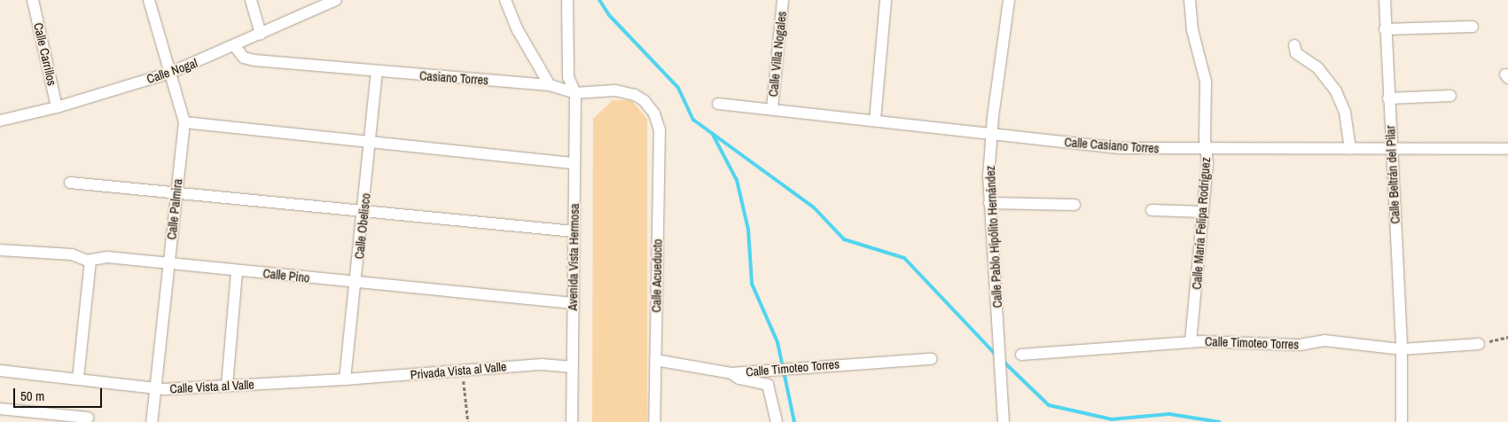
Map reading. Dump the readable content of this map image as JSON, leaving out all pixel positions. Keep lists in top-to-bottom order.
{
  "streets": {
    "street": [
      "Calle Carrillos",
      "Calle Villa Nogales",
      "Calle Nogal",
      "Casiano Torres",
      "Calle Casiano Torres",
      "Calle Beltrán del Pilar",
      "Calle Palmira",
      "Calle María Felipa Rodríguez",
      "Calle Obelisco",
      "Calle Pablo Hipólito Hernández",
      "Avenida Vista Hermosa",
      "Calle Pino",
      "Calle Acueducto",
      "Calle Timoteo Torres",
      "Privada Vista al Valle",
      "Calle Vista al Valle"
    ]
  },
  "crossings": [
    ["Calle Carrillos", "Calle Nogal"],
    ["Calle Villa Nogales", "Calle Casiano Torres"],
    ["Calle Nogal", "Casiano Torres"],
    ["Calle Nogal", "Calle Palmira"],
    ["Casiano Torres", "Calle Obelisco"],
    ["Casiano Torres", "Avenida Vista Hermosa"],
    ["Casiano Torres", "Calle Acueducto"],
    ["Calle Casiano Torres", "Calle Beltrán del Pilar"],
    ["Calle Casiano Torres", "Calle María Felipa Rodríguez"],
    ["Calle Casiano Torres", "Calle Pablo Hipólito Hernández"],
    ["Calle Beltrán del Pilar", "Calle Timoteo Torres"],
    ["Calle Palmira", "Calle Pino"],
    ["Calle Palmira", "Calle Vista al Valle"],
    ["Calle María Felipa Rodríguez", "Calle Timoteo Torres"],
    ["Calle Obelisco", "Calle Pino"],
    ["Calle Obelisco", "Privada Vista al Valle"],
    ["Calle Obelisco", "Calle Vista al Valle"],
    ["Avenida Vista Hermosa", "Calle Pino"],
    ["Avenida Vista Hermosa", "Privada Vista al Valle"],
    ["Calle Acueducto", "Calle Timoteo Torres"],
    ["Privada Vista al Valle", "Calle Vista al Valle"]
  ],
  "scale_bar": "50 m"
}
